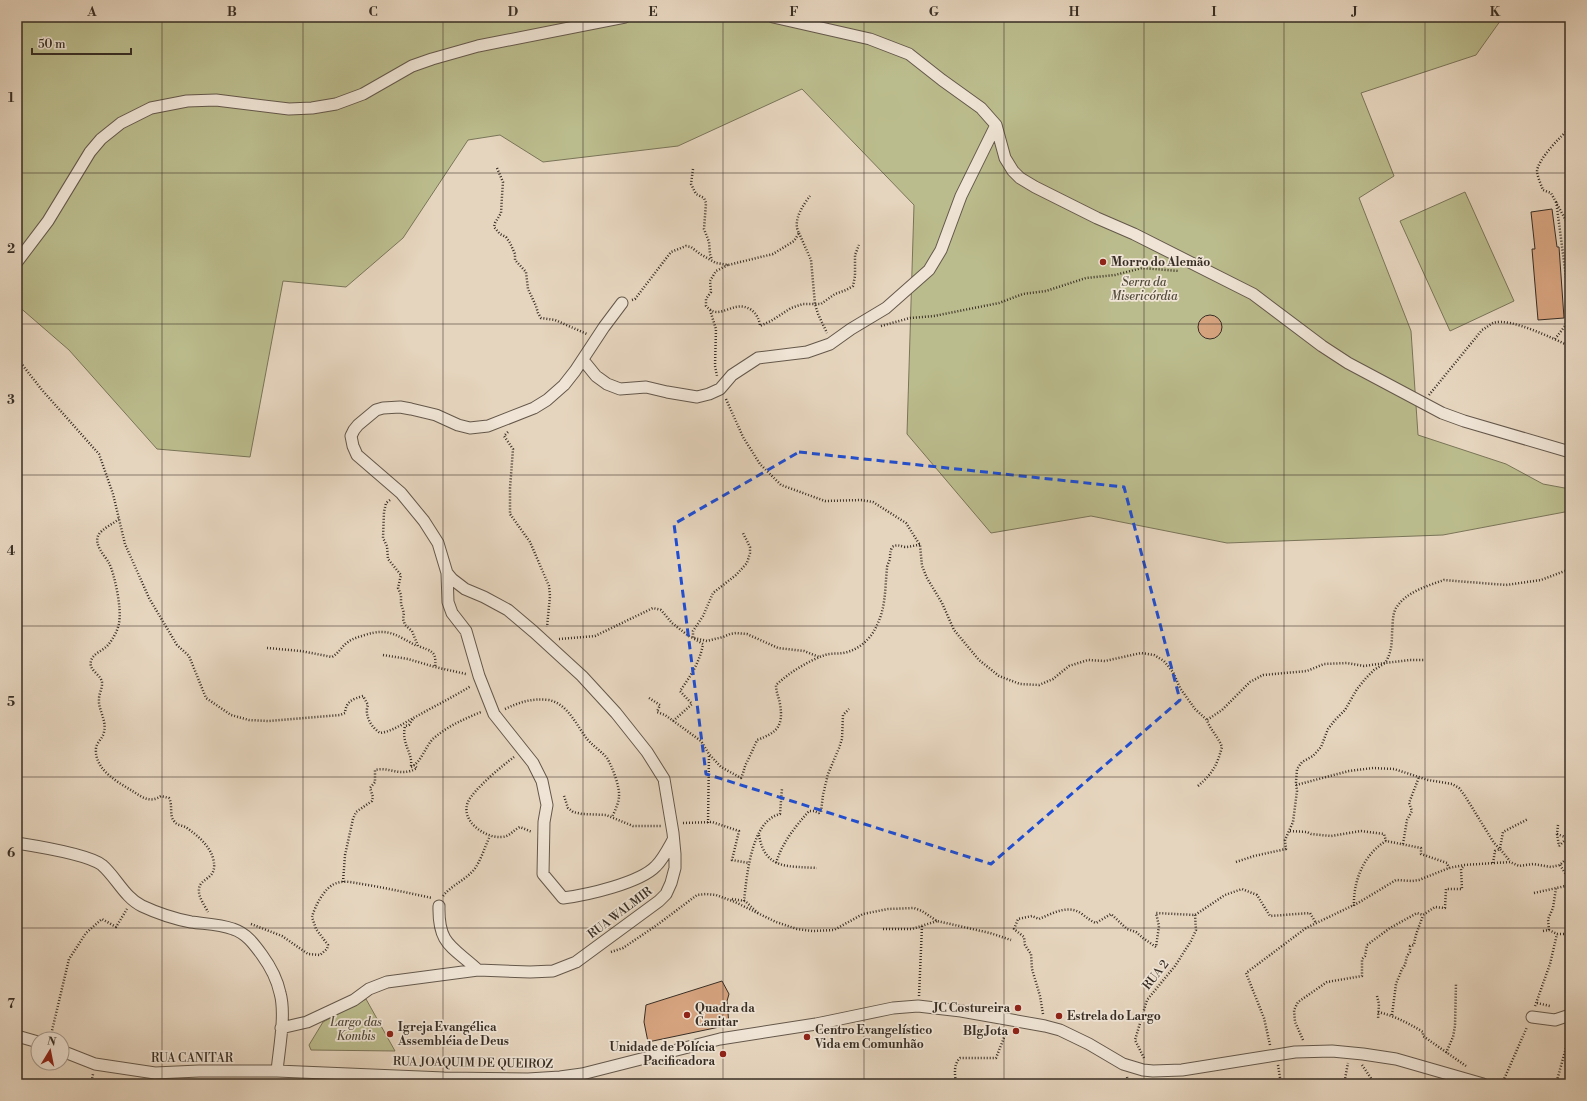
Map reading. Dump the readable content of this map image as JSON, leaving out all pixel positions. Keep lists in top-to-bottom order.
{
  "streets": {
    "street": ["RUA WALMIR", "RUA CANITAR", "RUA JOAQUIM DE QUEIROZ"],
    "path": ["RUA 2"]
  },
  "crossings": [
    ["RUA 2", "RUA JOAQUIM DE QUEIROZ"],
    ["RUA CANITAR", "RUA JOAQUIM DE QUEIROZ"]
  ],
  "parks": ["Serra da Misericórdia", "Largo das Kombis"],
  "places": [
    "Morro do Alemão",
    "JC Costureira",
    "Quadra da Canitar",
    "Estrela do Largo",
    "BIg Jota",
    "Igreja Evangélica Assembléia de Deus",
    "Centro Evangelístico Vida em Comunhão",
    "Unidade de Polícia Pacificadora"
  ],
  "scale_bar": "50 m",
  "north": "top",
  "grid": {
    "columns": [
      "A",
      "B",
      "C",
      "D",
      "E",
      "F",
      "G",
      "H",
      "I",
      "J",
      "K"
    ],
    "rows": [
      "1",
      "2",
      "3",
      "4",
      "5",
      "6",
      "7"
    ]
  }
}
